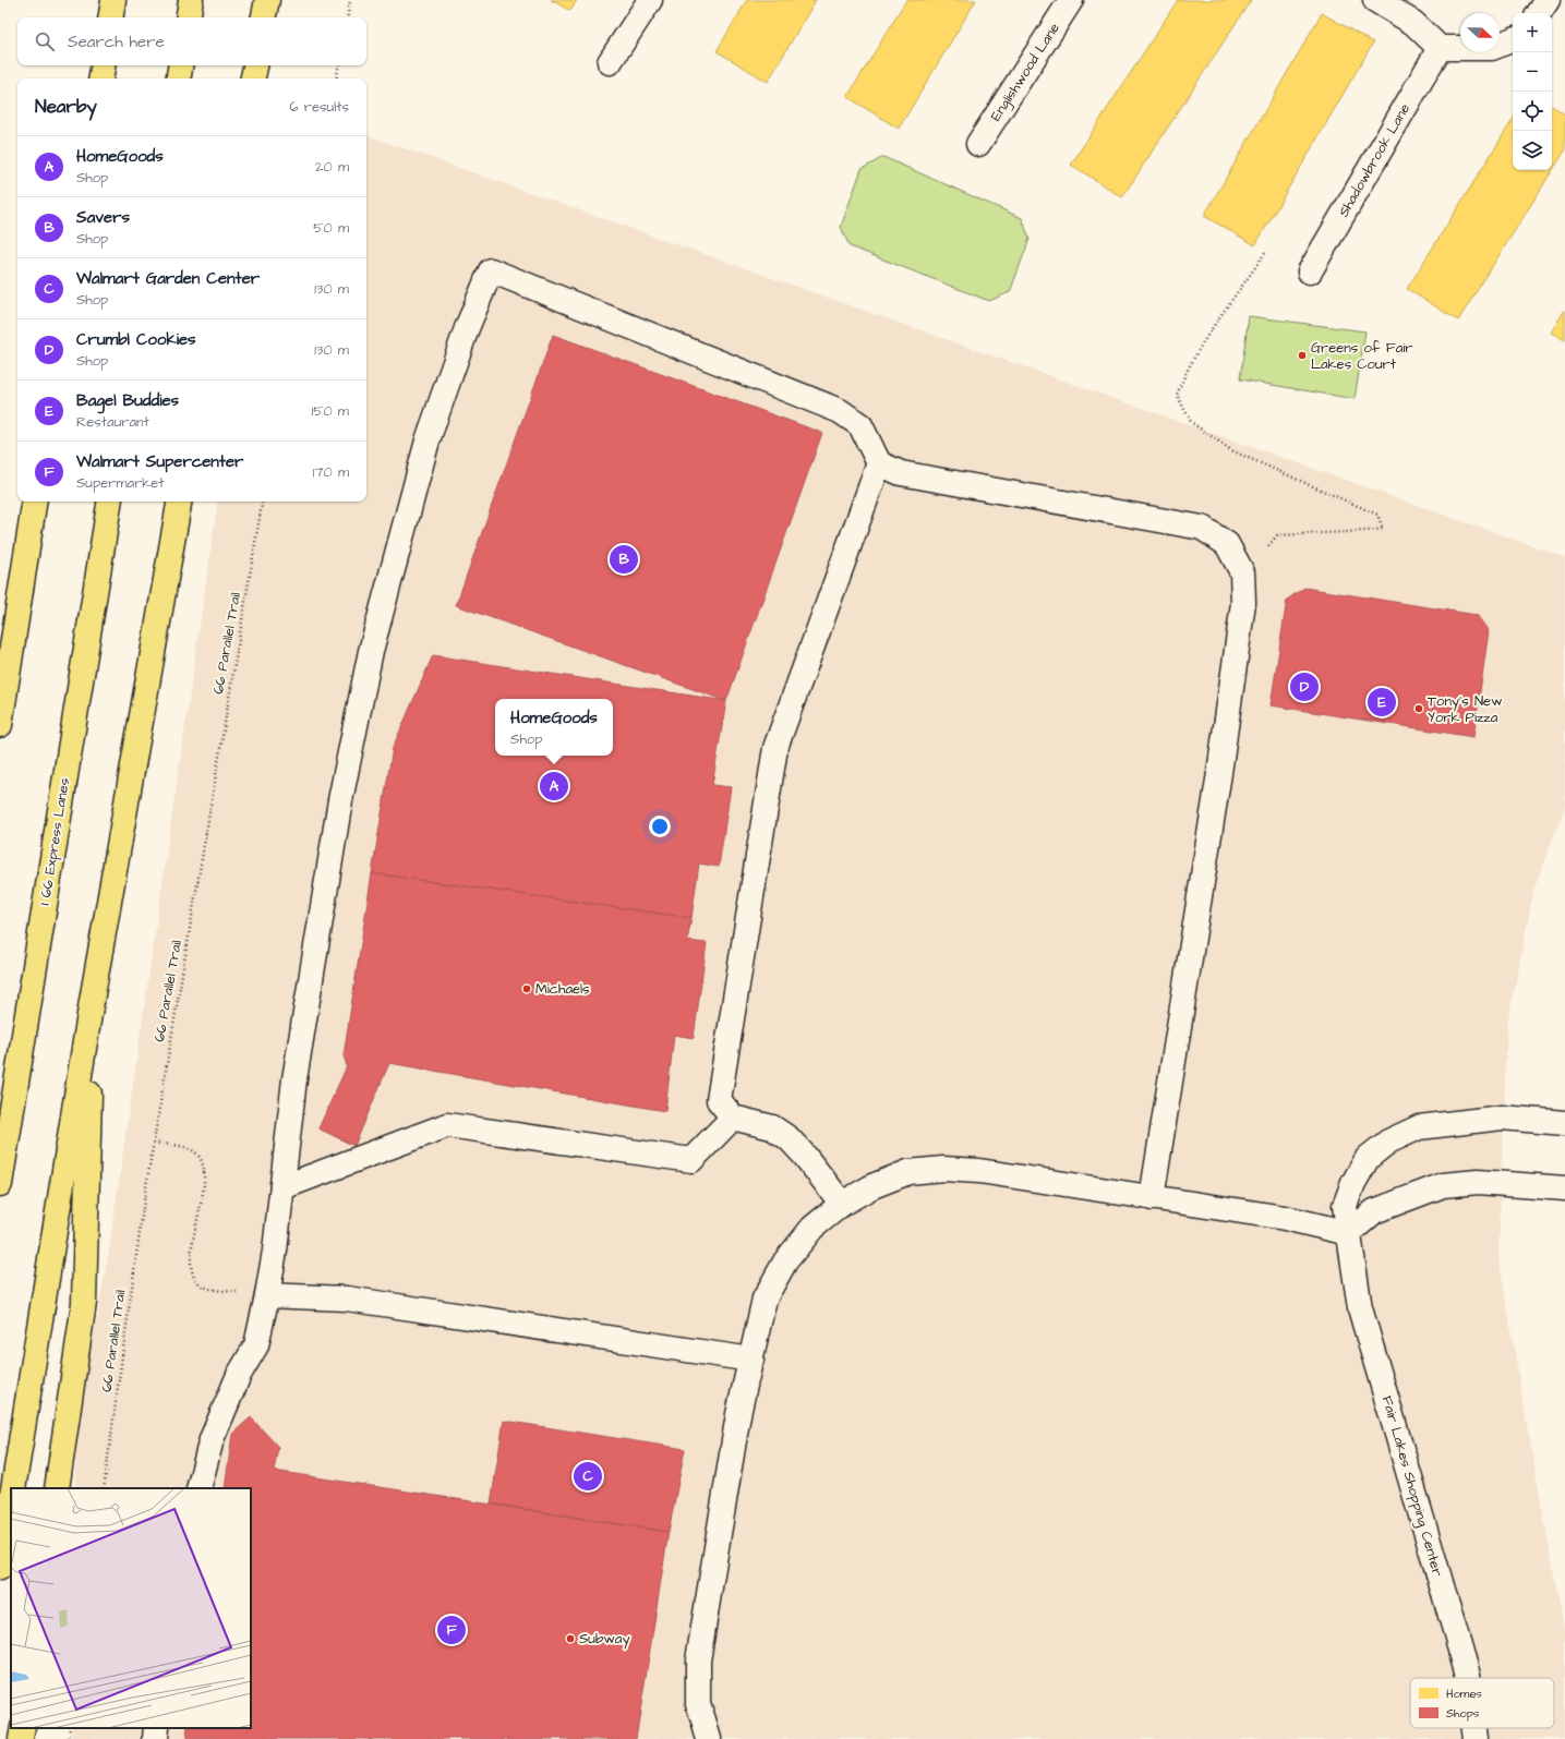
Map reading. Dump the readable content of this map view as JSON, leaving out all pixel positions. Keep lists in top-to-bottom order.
{
  "streets": {
    "highway": ["I 66 Express Lanes"],
    "street": ["Englishwood Lane", "Shadowbrook Lane", "Fair Lakes Shopping Center"],
    "path": ["66 Parallel Trail"]
  },
  "places": [
    "Greens of Fair Lakes Court",
    "Tony's New York Pizza",
    "Michaels",
    "Subway"
  ],
  "legend": ["Homes", "Shops"],
  "north": "right",
  "page": {
    "map_buttons": ["+", "−"],
    "search": "Search here",
    "heading": ["Nearby", "6 results"],
    "list": [
      {
        "mark": "A",
        "name": "HomeGoods",
        "note": "Shop",
        "value": "20 m"
      },
      {
        "mark": "B",
        "name": "Savers",
        "note": "Shop",
        "value": "50 m"
      },
      {
        "mark": "C",
        "name": "Walmart Garden Center",
        "note": "Shop",
        "value": "130 m"
      },
      {
        "mark": "D",
        "name": "Crumbl Cookies",
        "note": "Shop",
        "value": "130 m"
      },
      {
        "mark": "E",
        "name": "Bagel Buddies",
        "note": "Restaurant",
        "value": "150 m"
      },
      {
        "mark": "F",
        "name": "Walmart Supercenter",
        "note": "Supermarket",
        "value": "170 m"
      }
    ],
    "pins": [
      "B",
      "D",
      "E",
      "A",
      "C",
      "F"
    ],
    "popup": ["HomeGoods", "Shop"]
  }
}
